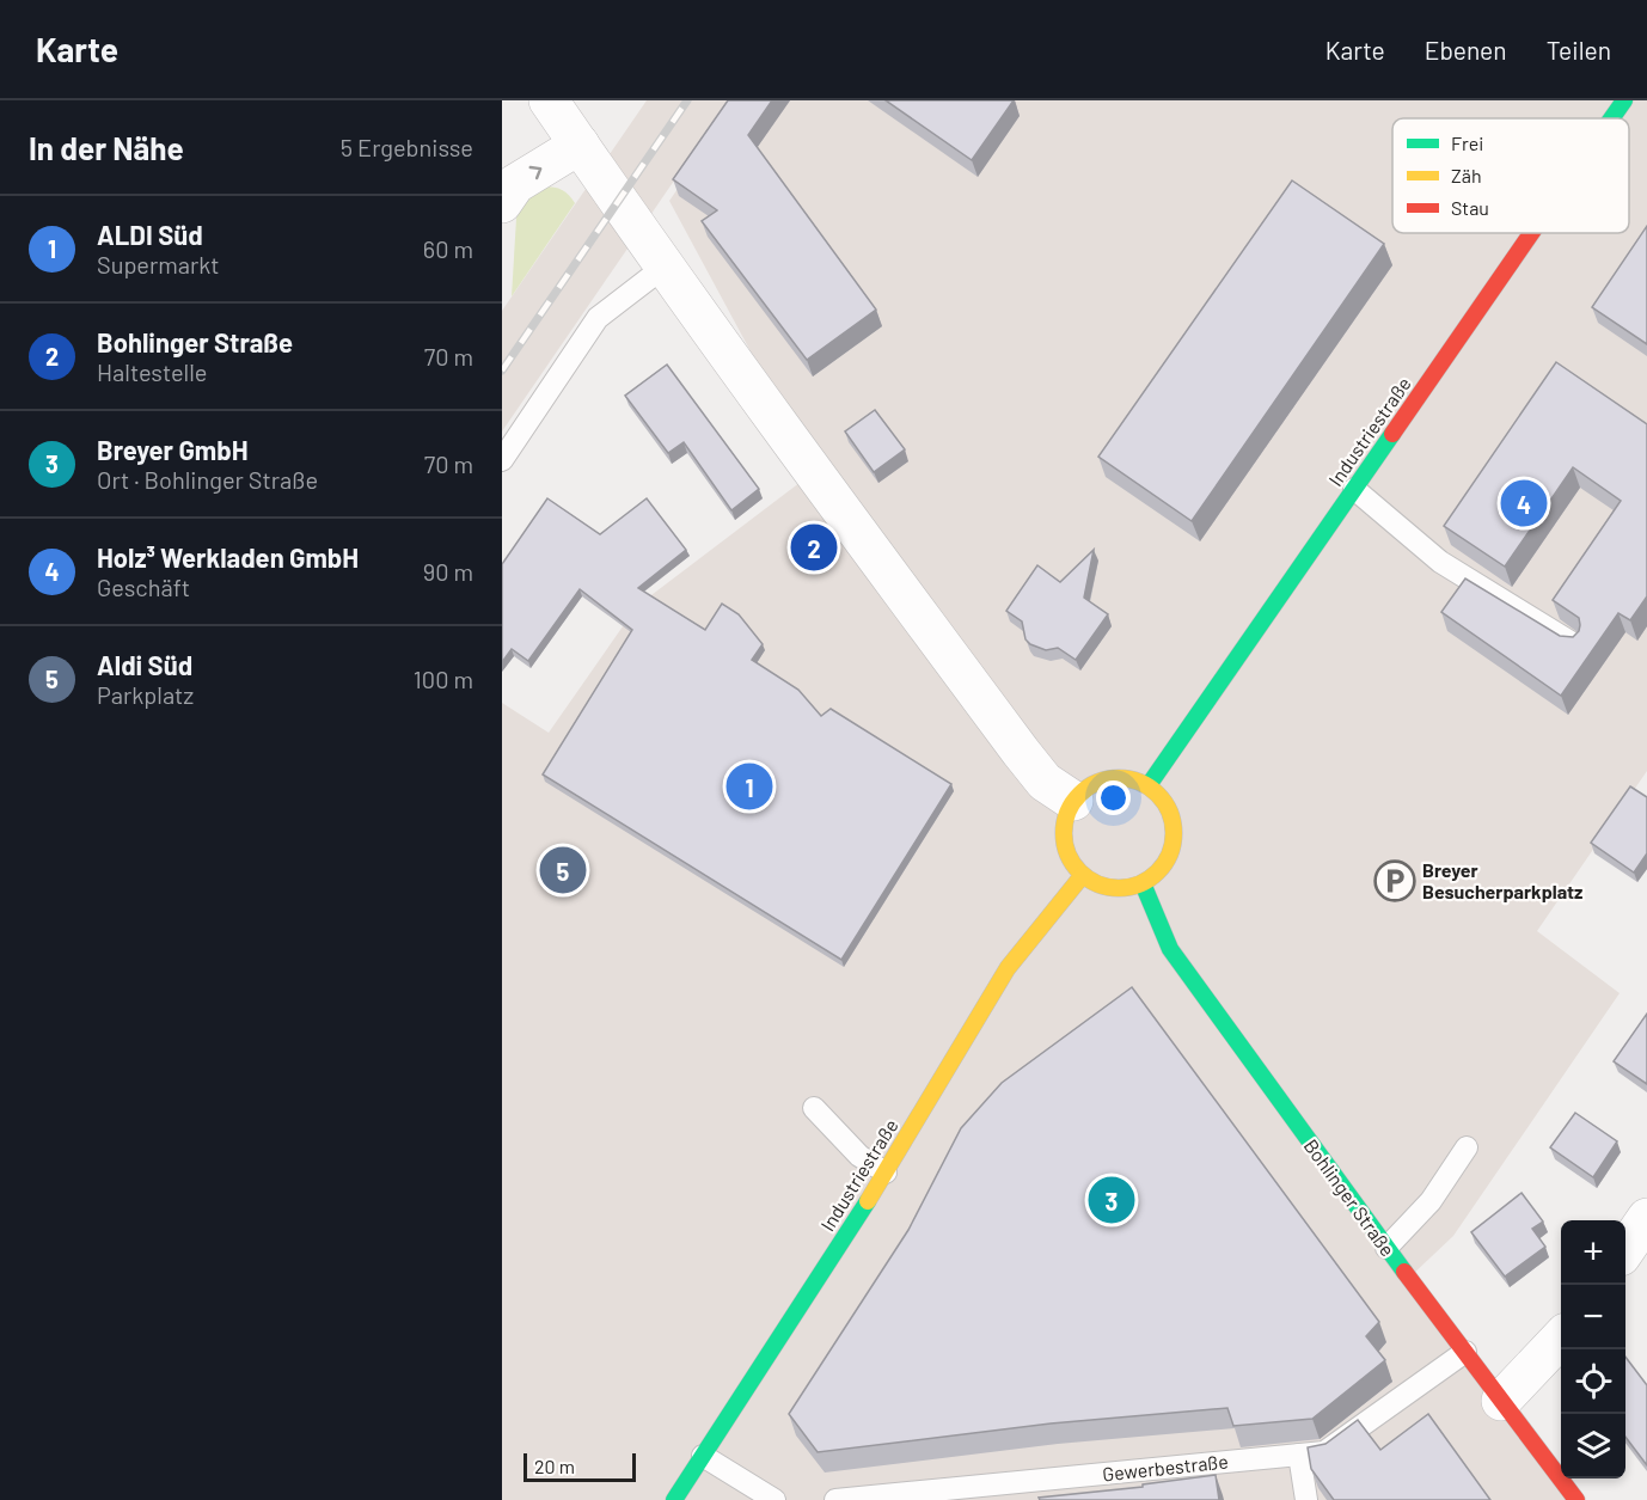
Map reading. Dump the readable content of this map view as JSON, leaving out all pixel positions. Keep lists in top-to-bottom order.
{
  "streets": {
    "street": ["Industriestraße", "Bohlinger Straße"],
    "lane": ["Gewerbestraße"]
  },
  "crossings": [
    ["Industriestraße", "Bohlinger Straße"],
    ["Bohlinger Straße", "Gewerbestraße"]
  ],
  "places": {
    "parking": ["Breyer Besucherparkplatz"]
  },
  "legend": ["Frei", "Zäh", "Stau"],
  "scale_bar": "20 m",
  "page": {
    "header": "Karte",
    "nav": ["Karte", "Ebenen", "Teilen"],
    "heading": ["In der Nähe", "5 Ergebnisse"],
    "list": [
      {
        "mark": "1",
        "name": "ALDI Süd",
        "note": "Supermarkt",
        "value": "60 m"
      },
      {
        "mark": "2",
        "name": "Bohlinger Straße",
        "note": "Haltestelle",
        "value": "70 m"
      },
      {
        "mark": "3",
        "name": "Breyer GmbH",
        "note": "Ort · Bohlinger Straße",
        "value": "70 m"
      },
      {
        "mark": "4",
        "name": "Holz³ Werkladen GmbH",
        "note": "Geschäft",
        "value": "90 m"
      },
      {
        "mark": "5",
        "name": "Aldi Süd",
        "note": "Parkplatz",
        "value": "100 m"
      }
    ],
    "pins": [
      "4",
      "2",
      "1",
      "5",
      "3"
    ],
    "map_buttons": ["+", "−"],
    "scale": "20 m"
  }
}
